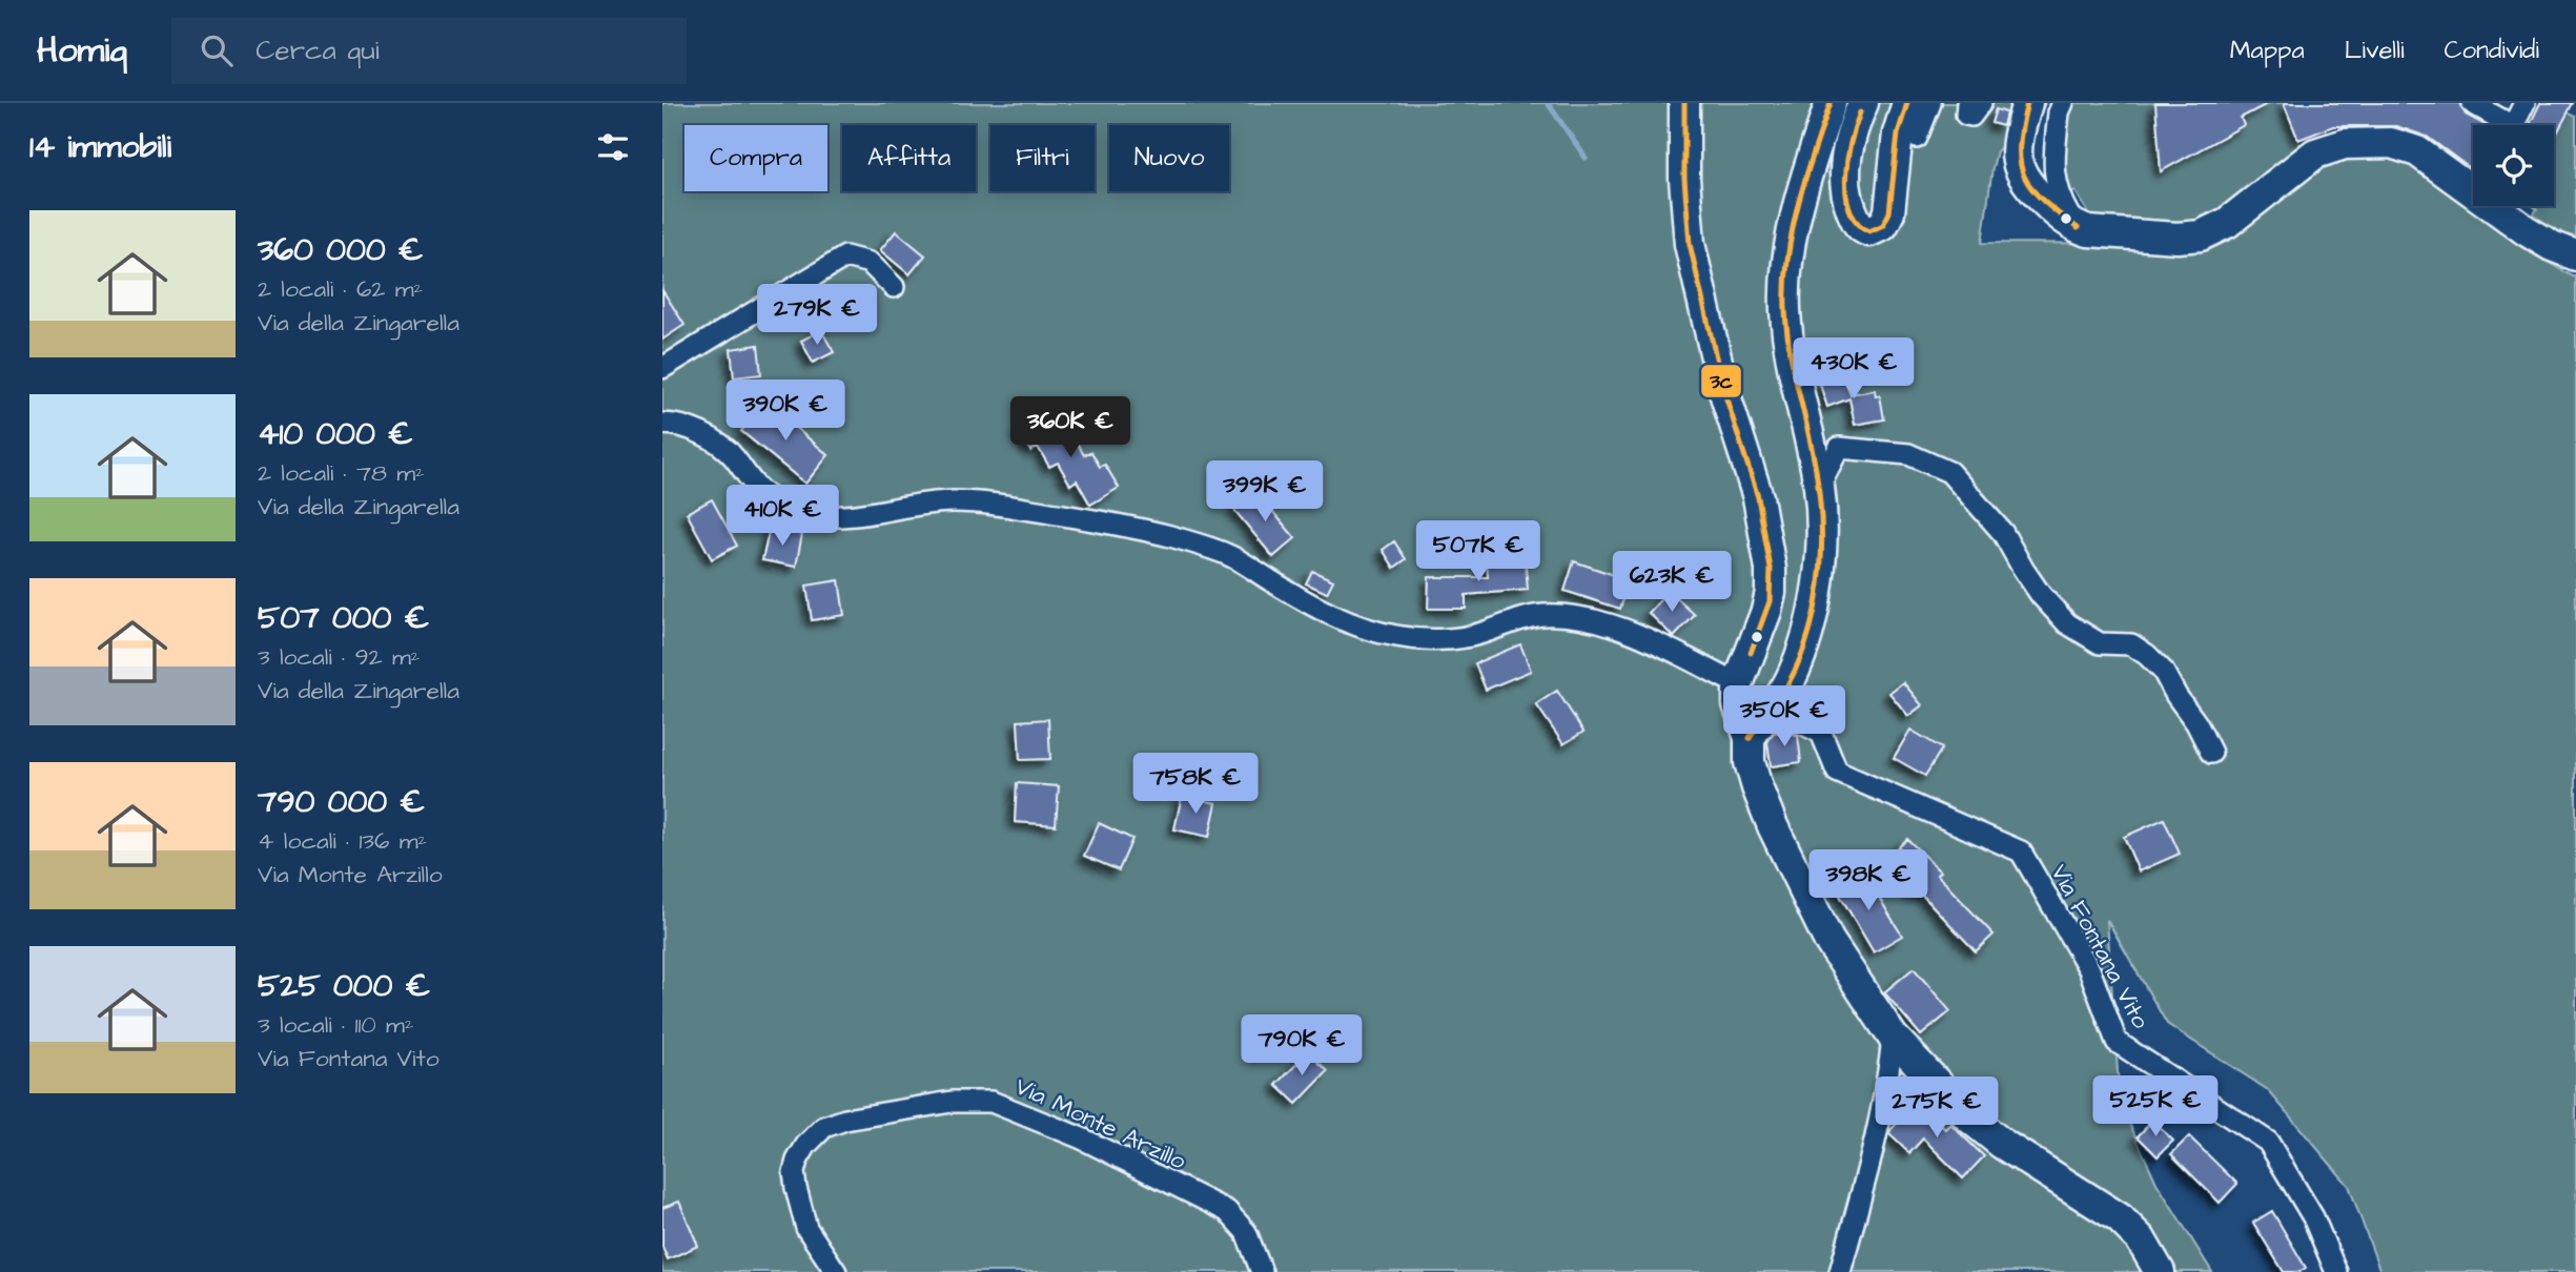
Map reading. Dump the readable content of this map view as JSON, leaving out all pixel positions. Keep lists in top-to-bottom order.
{
  "streets": {
    "street": ["Via Fontana Vito", "Via Monte Arzillo"]
  },
  "lines": ["transit line 3c"],
  "page": {
    "header": "Homiq",
    "search": "Cerca qui",
    "nav": ["Mappa", "Livelli", "Condividi"],
    "heading": "14 immobili",
    "chip": [
      "Compra",
      "Affitta",
      "Filtri",
      "Nuovo"
    ],
    "list": [
      {
        "name": "360 000 €",
        "note": "2 locali · 62 m² · Via della Zingarella"
      },
      {
        "name": "410 000 €",
        "note": "2 locali · 78 m² · Via della Zingarella"
      },
      {
        "name": "507 000 €",
        "note": "3 locali · 92 m² · Via della Zingarella"
      },
      {
        "name": "790 000 €",
        "note": "4 locali · 136 m² · Via Monte Arzillo"
      },
      {
        "name": "525 000 €",
        "note": "3 locali · 110 m² · Via Fontana Vito"
      }
    ],
    "price": [
      "279K €",
      "430K €",
      "390K €",
      "360K €",
      "399K €",
      "410K €",
      "507K €",
      "623K €",
      "350K €",
      "758K €",
      "398K €",
      "790K €",
      "525K €",
      "275K €"
    ]
  }
}
